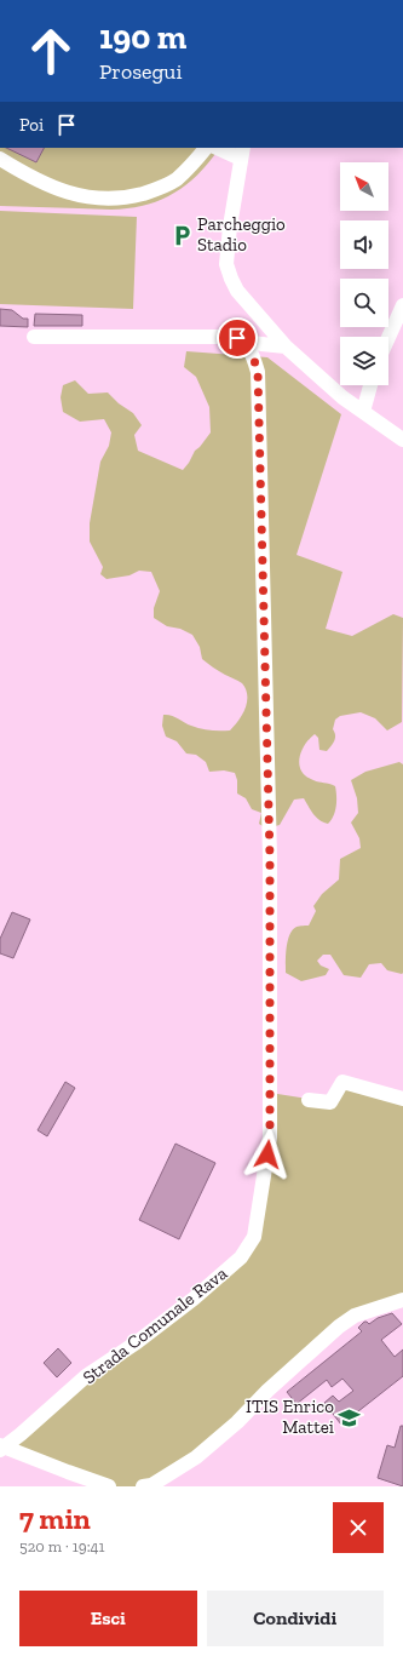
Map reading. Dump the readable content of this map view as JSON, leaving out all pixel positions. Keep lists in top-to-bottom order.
{
  "streets": {
    "street": ["Strada Comunale Rava"]
  },
  "places": {
    "parking": ["Parcheggio Stadio"],
    "school or university": ["ITIS Enrico Mattei"]
  },
  "north": "top left",
  "page": {
    "turn": ["190 m", "Prosegui"],
    "then": "Poi",
    "heading": ["7 min", "520 m · 19:41"],
    "buttons": ["Esci", "Condividi"]
  }
}
